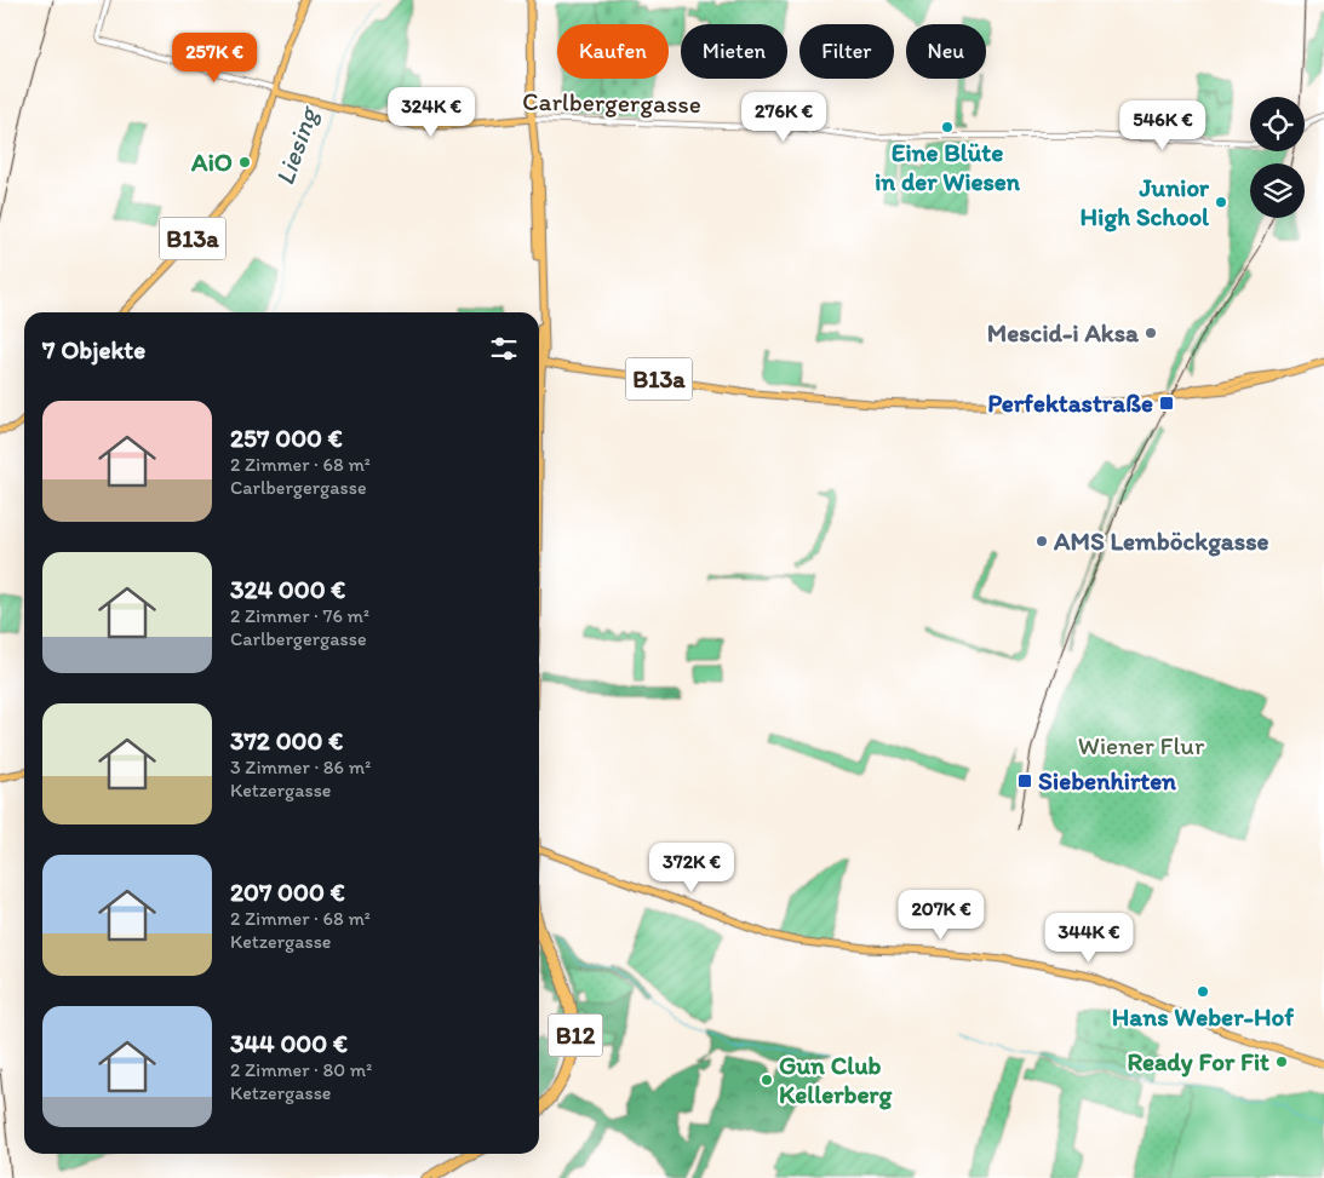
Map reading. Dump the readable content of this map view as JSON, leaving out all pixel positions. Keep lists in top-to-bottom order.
{
  "streets": {
    "main road": ["Carlbergergasse", "B13a", "B12"]
  },
  "crossings": [
    ["Carlbergergasse", "B13a"]
  ],
  "water": ["Liesing"],
  "parks": ["Wiener Flur"],
  "places": {
    "other": [
      "Eine Blüte in der Wiesen",
      "AiO",
      "Junior High School",
      "Mescid-i Aksa",
      "AMS Lemböckgasse",
      "Hans Weber-Hof",
      "Ready For Fit",
      "Gun Club Kellerberg"
    ],
    "transit": ["Perfektastraße", "Siebenhirten"]
  },
  "page": {
    "chip": [
      "Kaufen",
      "Mieten",
      "Filter",
      "Neu"
    ],
    "price": [
      "257K €",
      "324K €",
      "276K €",
      "546K €",
      "372K €",
      "207K €",
      "344K €"
    ],
    "heading": "7 Objekte",
    "list": [
      {
        "name": "257 000 €",
        "note": "2 Zimmer · 68 m² · Carlbergergasse"
      },
      {
        "name": "324 000 €",
        "note": "2 Zimmer · 76 m² · Carlbergergasse"
      },
      {
        "name": "372 000 €",
        "note": "3 Zimmer · 86 m² · Ketzergasse"
      },
      {
        "name": "207 000 €",
        "note": "2 Zimmer · 68 m² · Ketzergasse"
      },
      {
        "name": "344 000 €",
        "note": "2 Zimmer · 80 m² · Ketzergasse"
      }
    ]
  }
}
